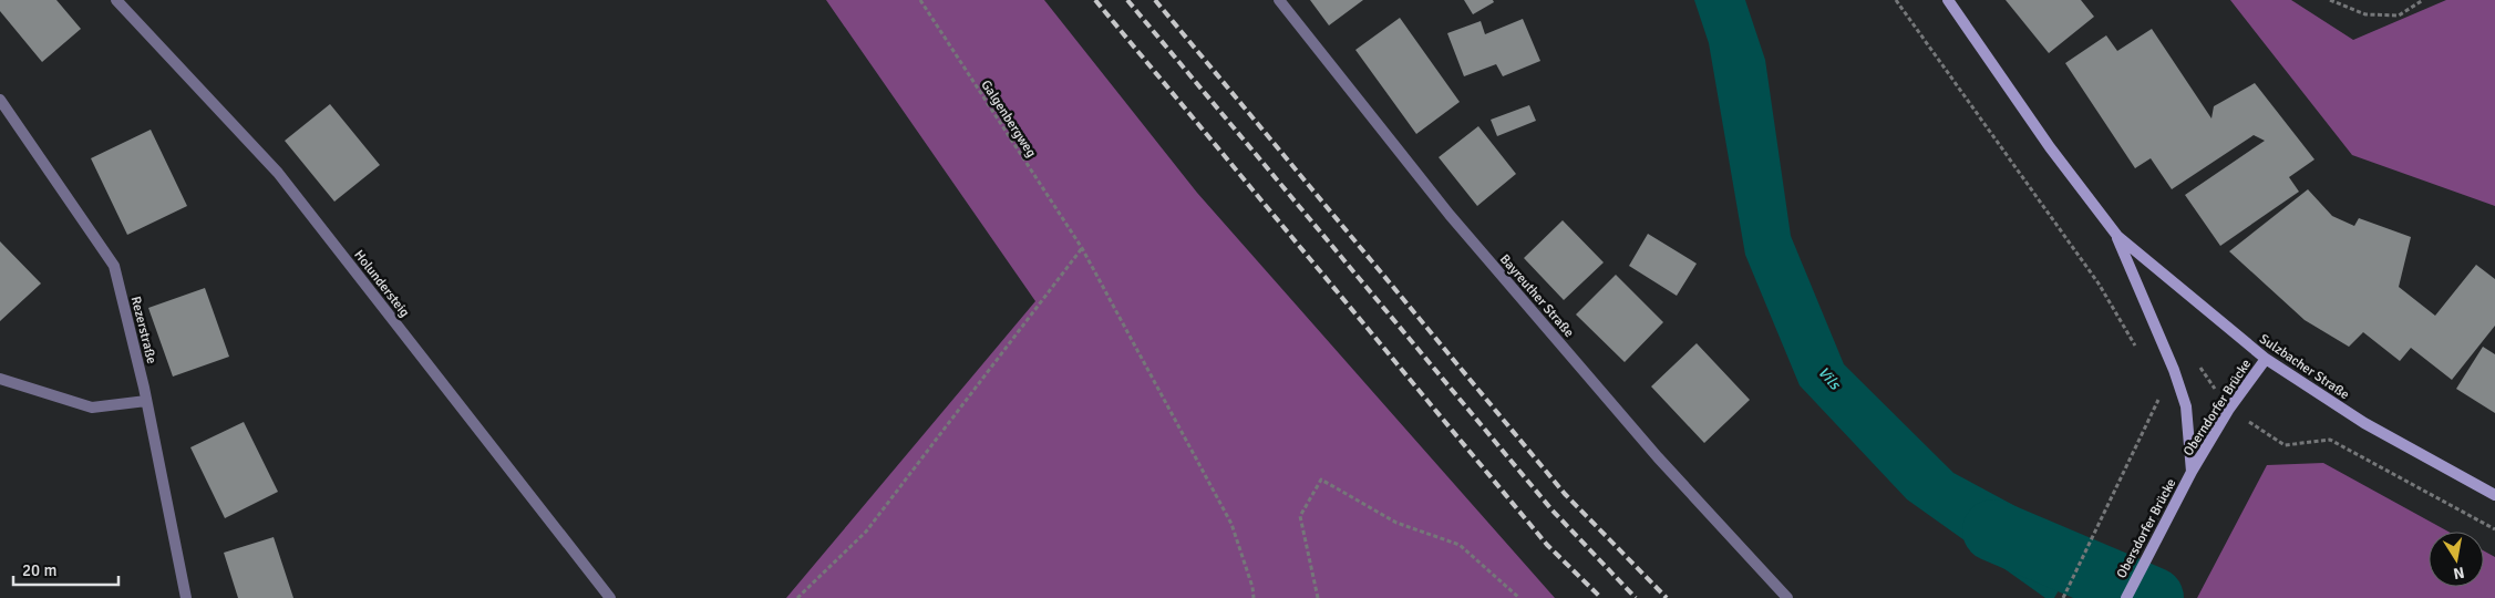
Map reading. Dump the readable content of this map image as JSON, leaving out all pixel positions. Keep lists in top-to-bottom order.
{
  "streets": {
    "main road": ["Sulzbacher Straße", "Oberndorfer Brücke", "Obersdorfer Brücke"],
    "street": ["Holundersteig", "Bayreuther Straße", "Rezerstraße"],
    "path": ["Galgenbergweg"]
  },
  "crossings": [
    ["Sulzbacher Straße", "Oberndorfer Brücke"],
    ["Sulzbacher Straße", "Obersdorfer Brücke"],
    ["Oberndorfer Brücke", "Obersdorfer Brücke"]
  ],
  "water": ["Vils"],
  "scale_bar": "20 m",
  "north": "bottom"
}
